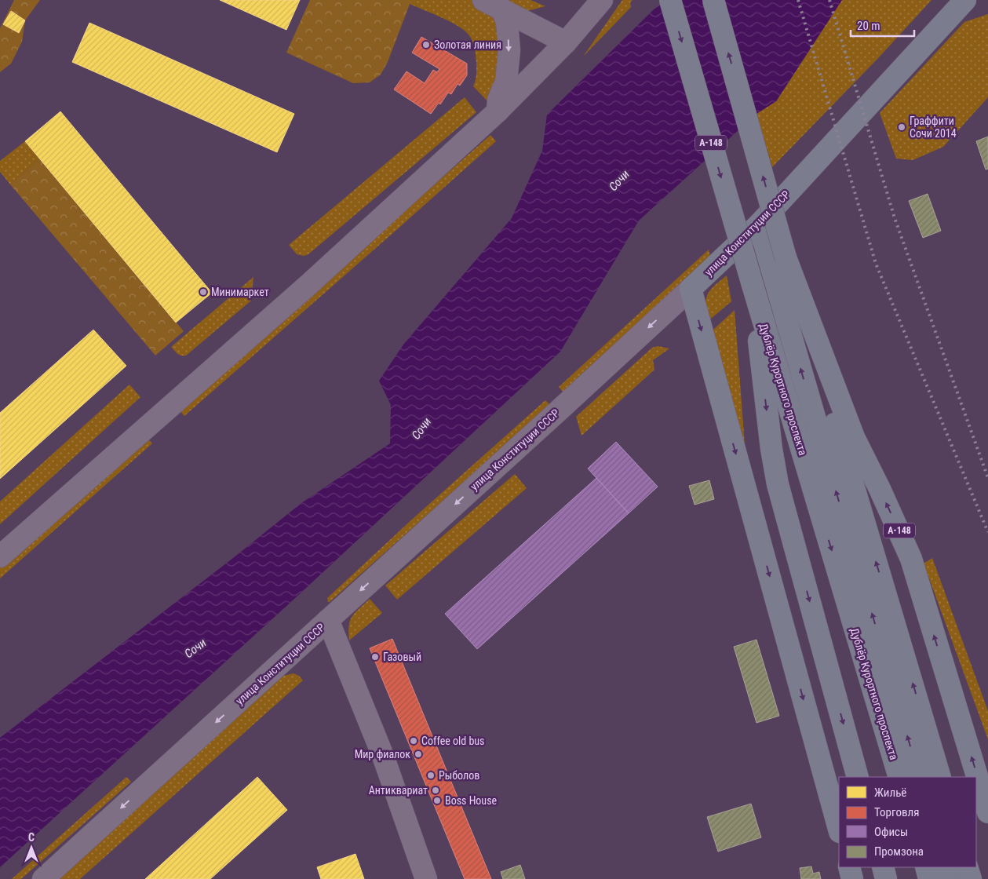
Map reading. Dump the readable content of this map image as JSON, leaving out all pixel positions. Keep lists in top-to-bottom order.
{
  "streets": {
    "main road": ["А-148", "улица Конституции СССР", "Дублёр Курортного проспекта"]
  },
  "crossings": [
    ["А-148", "Дублёр Курортного проспекта"]
  ],
  "one_way": ["улица Конституции СССР"],
  "water": ["Сочи"],
  "places": [
    "Золотая линия",
    "Граффити Сочи 2014",
    "Минимаркет",
    "Газовый",
    "Coffee old bus",
    "Мир фиалок",
    "Рыболов",
    "Антиквариат",
    "Boss House"
  ],
  "legend": [
    "Жильё",
    "Торговля",
    "Офисы",
    "Промзона"
  ],
  "scale_bar": "20 m",
  "north": "top"
}
